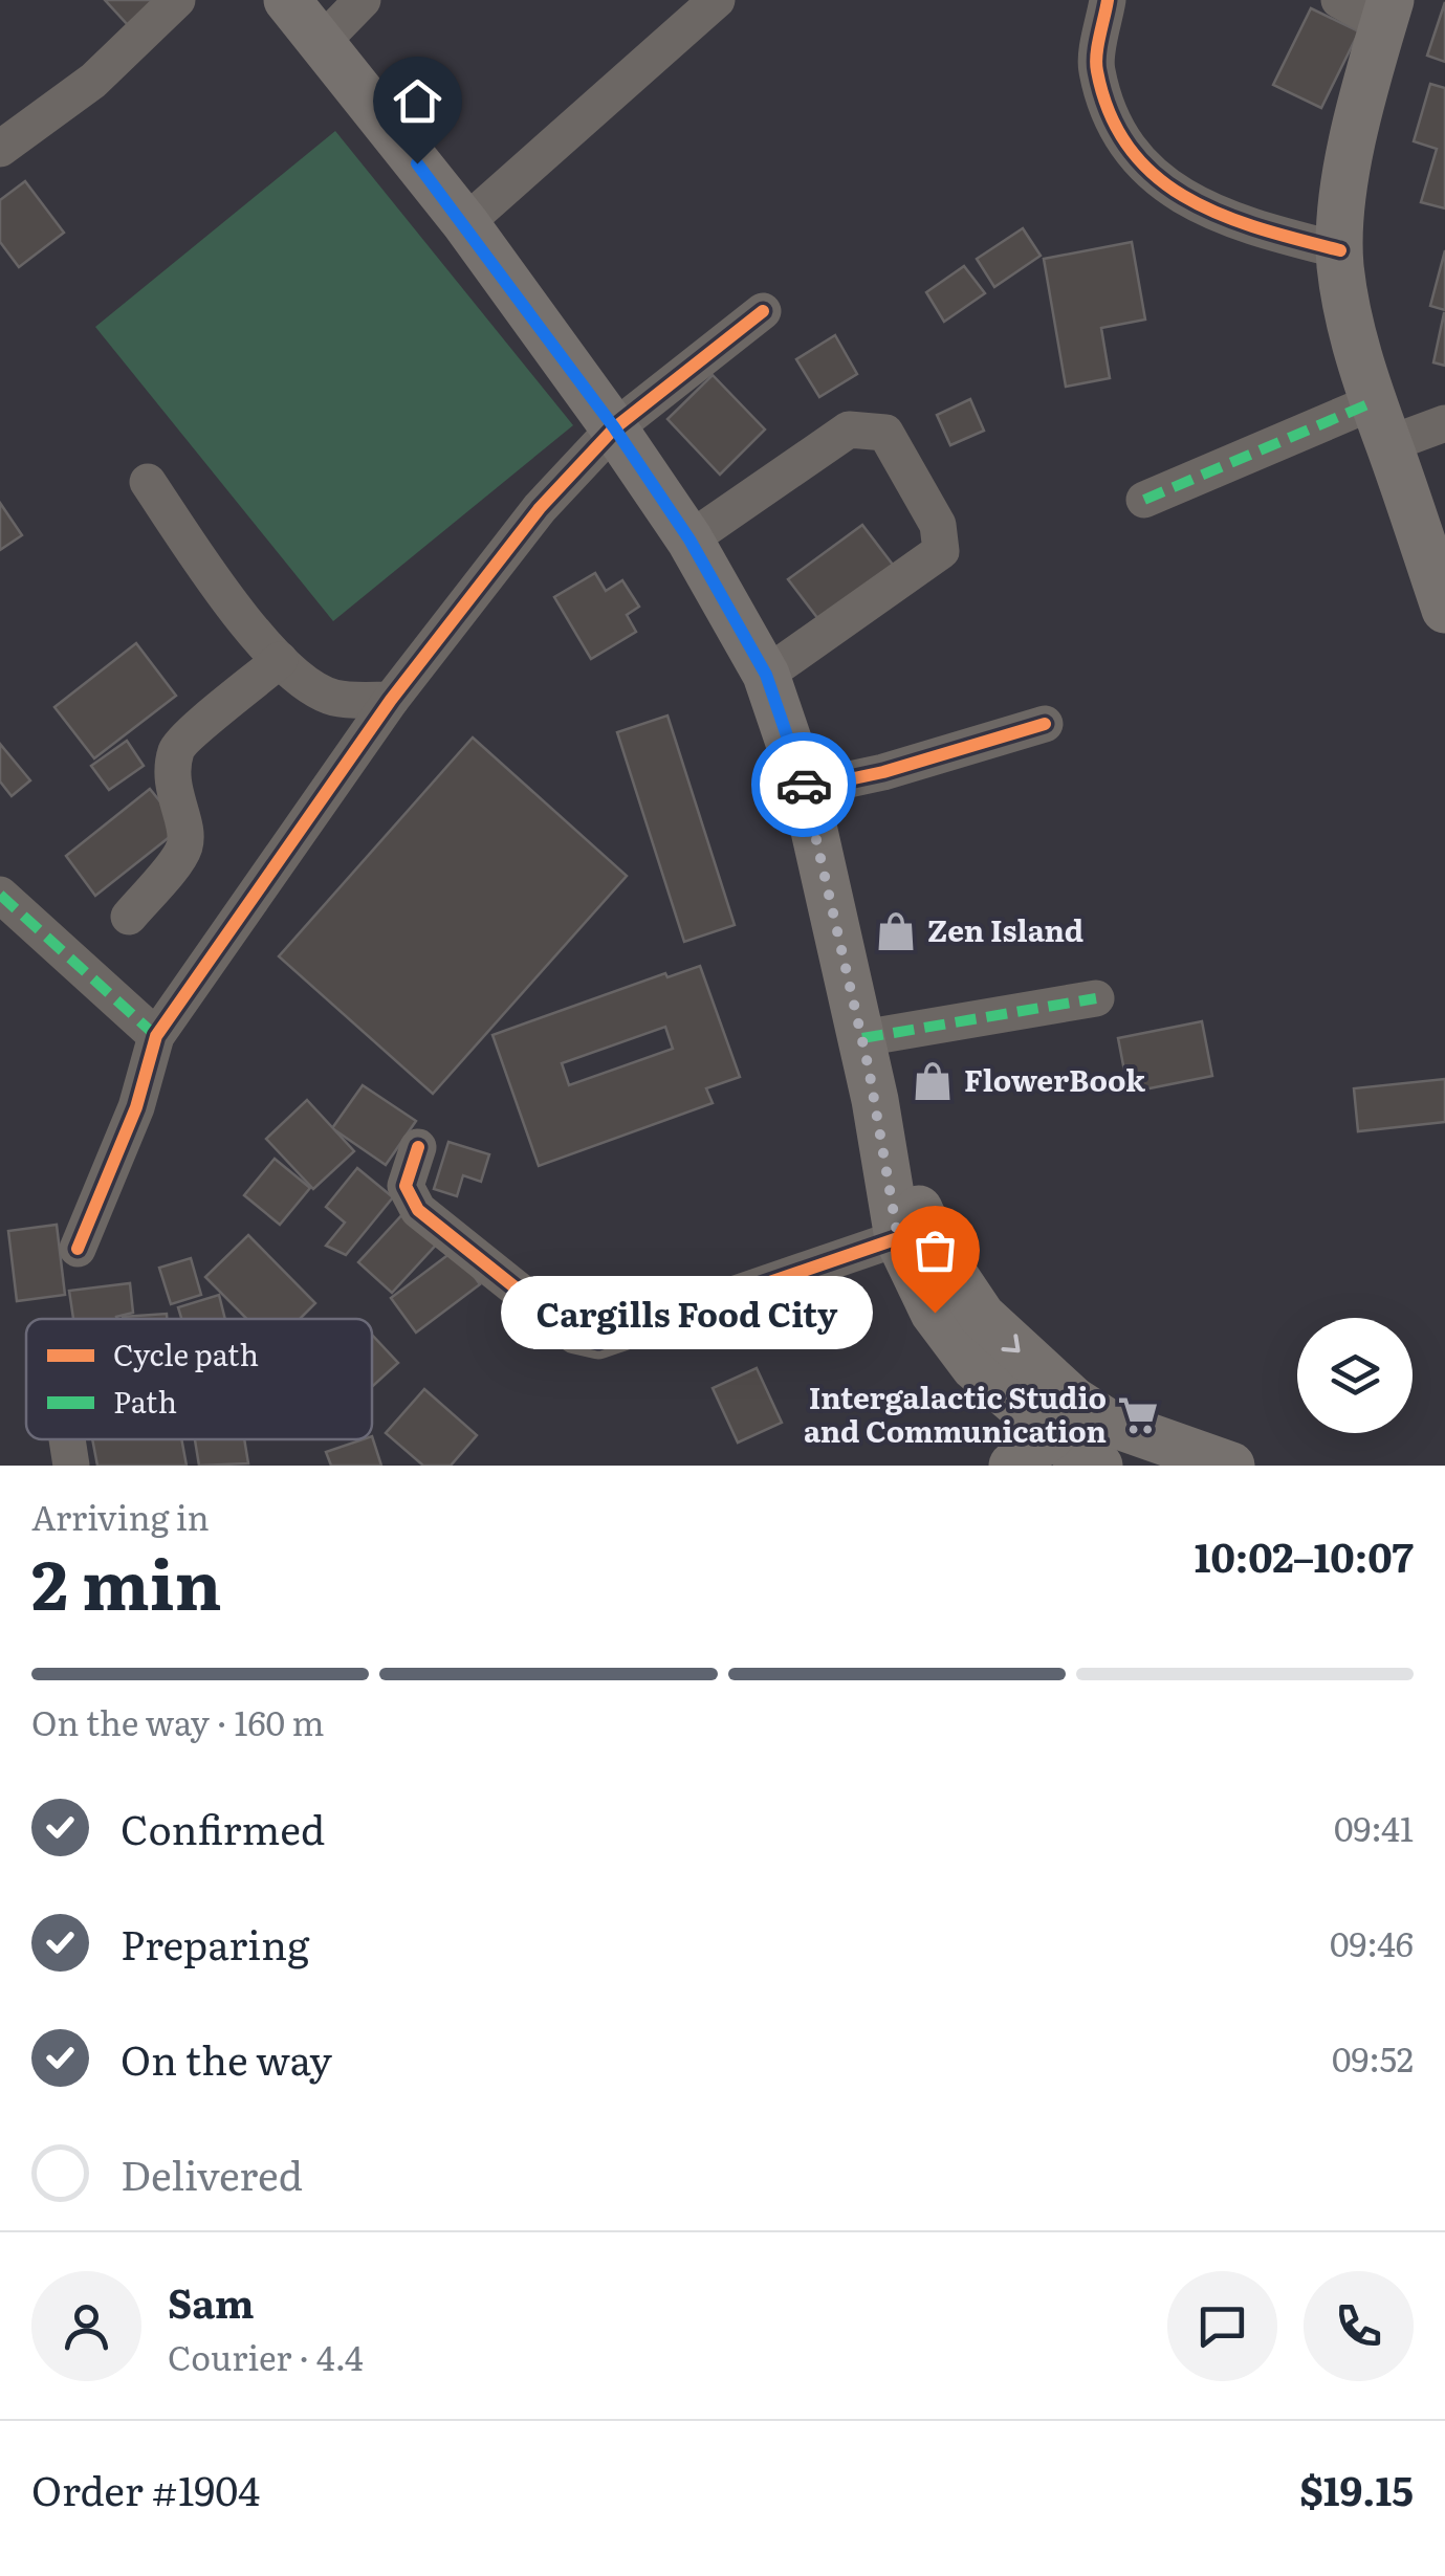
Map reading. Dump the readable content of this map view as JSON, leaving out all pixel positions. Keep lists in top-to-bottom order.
{
  "places": {
    "shop": ["Zen Island", "FlowerBook"],
    "other": ["Cargills Food City"],
    "supermarket": ["Intergalactic Studio and Communication"]
  },
  "legend": ["Cycle path", "Path"],
  "page": {
    "bubble": "Cargills Food City",
    "heading": ["2 min", "Arriving in", "10:02–10:07"],
    "panel": [
      "Sam",
      "Courier · 4.4",
      "Order #1904",
      "$19.15"
    ],
    "bar": "On the way · 160 m",
    "list": [
      ["Confirmed", "09:41"],
      ["Preparing", "09:46"],
      ["On the way", "09:52"],
      "Delivered"
    ]
  }
}
